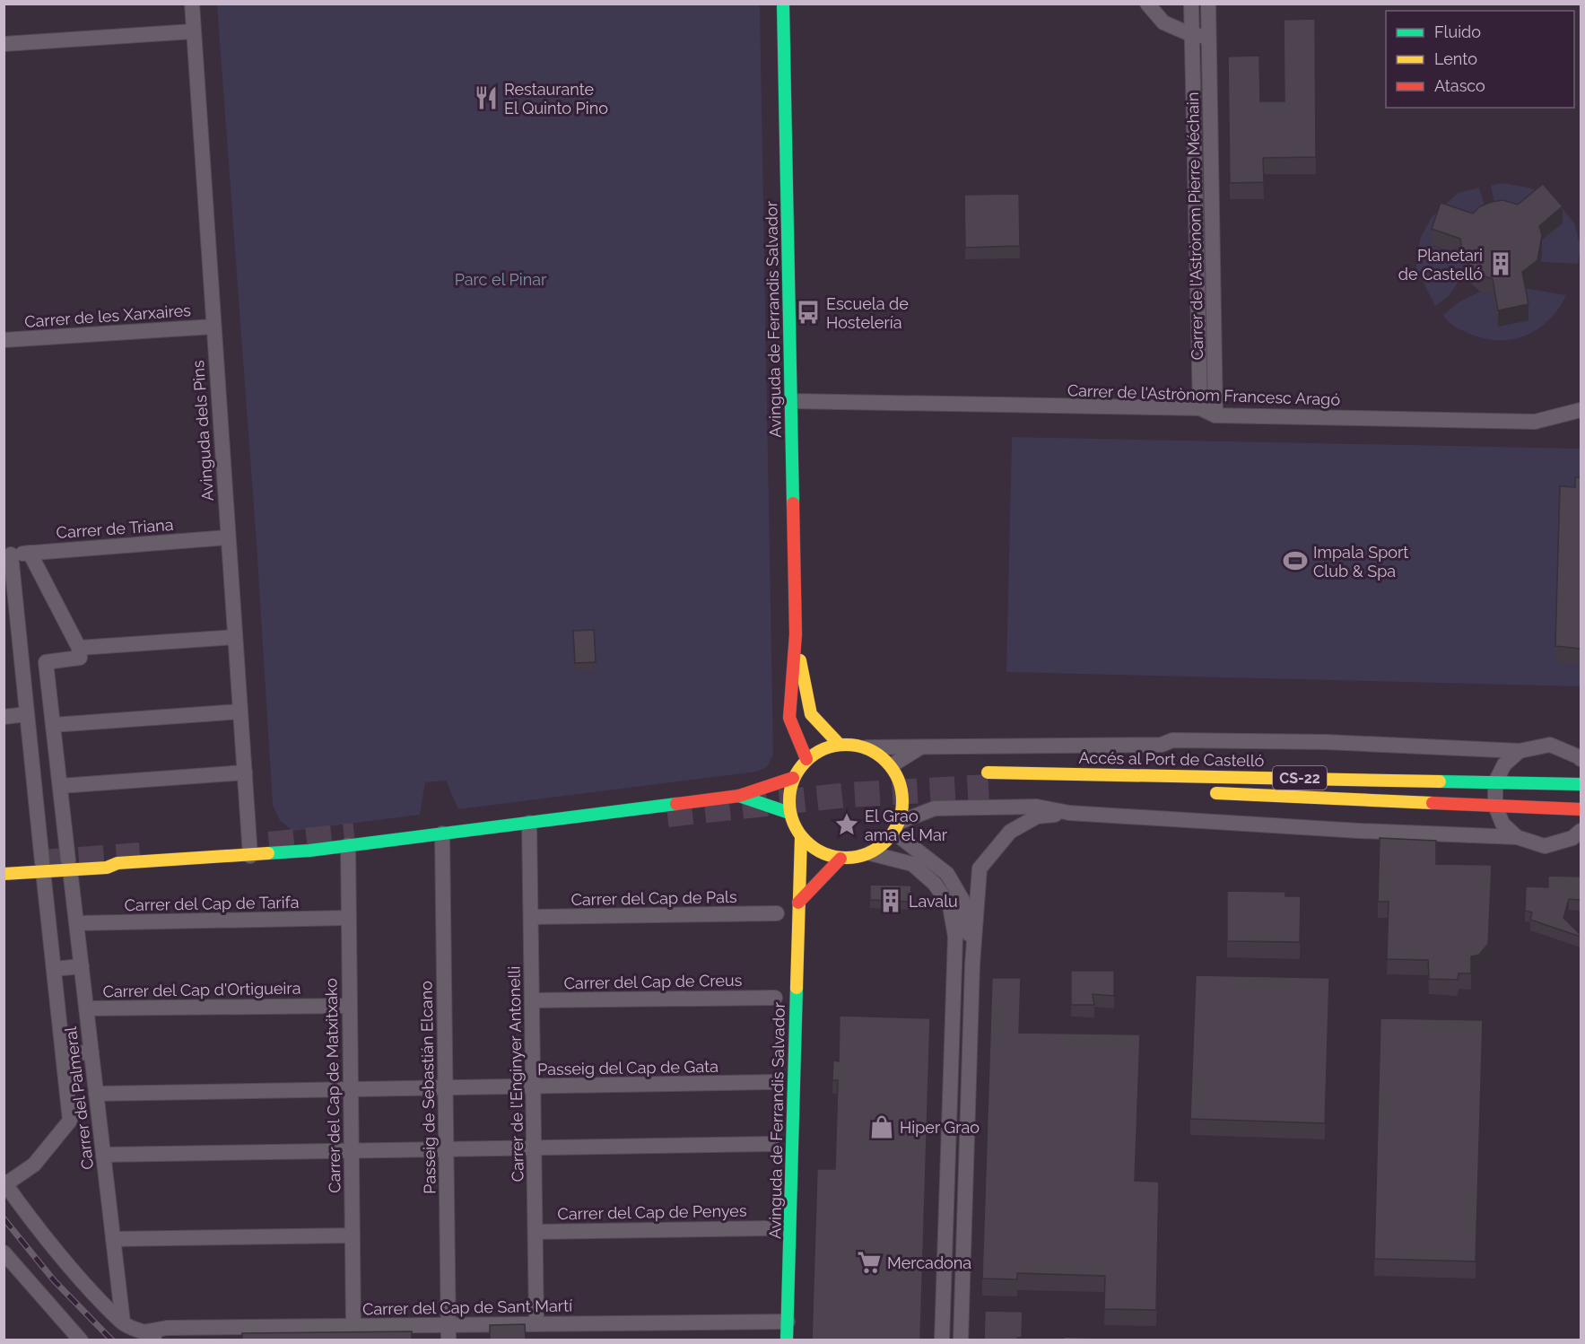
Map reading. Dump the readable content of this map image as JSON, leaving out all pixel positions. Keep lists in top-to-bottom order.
{
  "streets": {
    "main road": ["Avinguda de Ferrandis Salvador", "Accés al Port de Castelló", "CS-22"],
    "street": [
      "Carrer de l'Astrònom Pierre Méchain",
      "Carrer de les Xarxaires",
      "Carrer de l'Astrònom Francesc Aragó",
      "Avinguda dels Pins",
      "Carrer de Triana",
      "Carrer del Cap de Pals",
      "Carrer del Cap de Tarifa",
      "Carrer del Cap de Creus",
      "Carrer del Cap d'Ortigueira",
      "Passeig del Cap de Gata",
      "Carrer de l'Enginyer Antonelli",
      "Carrer del Cap de Matxitxako",
      "Passeig de Sebastián Elcano",
      "Carrer del Palmeral",
      "Carrer del Cap de Penyes",
      "Carrer del Cap de Sant Martí"
    ]
  },
  "crossings": [
    ["Carrer de l'Astrònom Pierre Méchain", "Carrer de l'Astrònom Francesc Aragó"],
    ["Carrer de les Xarxaires", "Avinguda dels Pins"],
    ["Avinguda de Ferrandis Salvador", "Carrer de l'Astrònom Francesc Aragó"],
    ["Avinguda de Ferrandis Salvador", "Carrer del Cap de Sant Martí"],
    ["Avinguda dels Pins", "Carrer de Triana"],
    ["Carrer de Triana", "Carrer del Palmeral"],
    ["Carrer del Cap de Pals", "Carrer de l'Enginyer Antonelli"],
    ["Carrer del Cap de Tarifa", "Carrer del Cap de Matxitxako"],
    ["Carrer del Cap de Tarifa", "Carrer del Palmeral"],
    ["Carrer del Cap de Creus", "Carrer de l'Enginyer Antonelli"],
    ["Carrer del Cap d'Ortigueira", "Carrer del Cap de Matxitxako"],
    ["Carrer del Cap d'Ortigueira", "Carrer del Palmeral"],
    ["Passeig del Cap de Gata", "Carrer de l'Enginyer Antonelli"],
    ["Passeig del Cap de Gata", "Carrer del Cap de Matxitxako"],
    ["Passeig del Cap de Gata", "Passeig de Sebastián Elcano"],
    ["Passeig del Cap de Gata", "Carrer del Palmeral"],
    ["Carrer de l'Enginyer Antonelli", "Carrer del Cap de Penyes"],
    ["Carrer de l'Enginyer Antonelli", "Carrer del Cap de Sant Martí"],
    ["Carrer del Cap de Matxitxako", "Carrer del Cap de Sant Martí"],
    ["Passeig de Sebastián Elcano", "Carrer del Cap de Sant Martí"],
    ["Carrer del Palmeral", "Carrer del Cap de Sant Martí"]
  ],
  "parks": ["Parc el Pinar"],
  "places": {
    "restaurant": ["Restaurante El Quinto Pino"],
    "building": ["Planetari de Castelló", "Lavalu"],
    "bus stop": ["Escuela de Hostelería"],
    "sports": ["Impala Sport Club & Spa"],
    "place": ["El Grao ama el Mar"],
    "shop": ["Hiper Grao"],
    "supermarket": ["Mercadona"]
  },
  "legend": ["Fluido", "Lento", "Atasco"]
}
